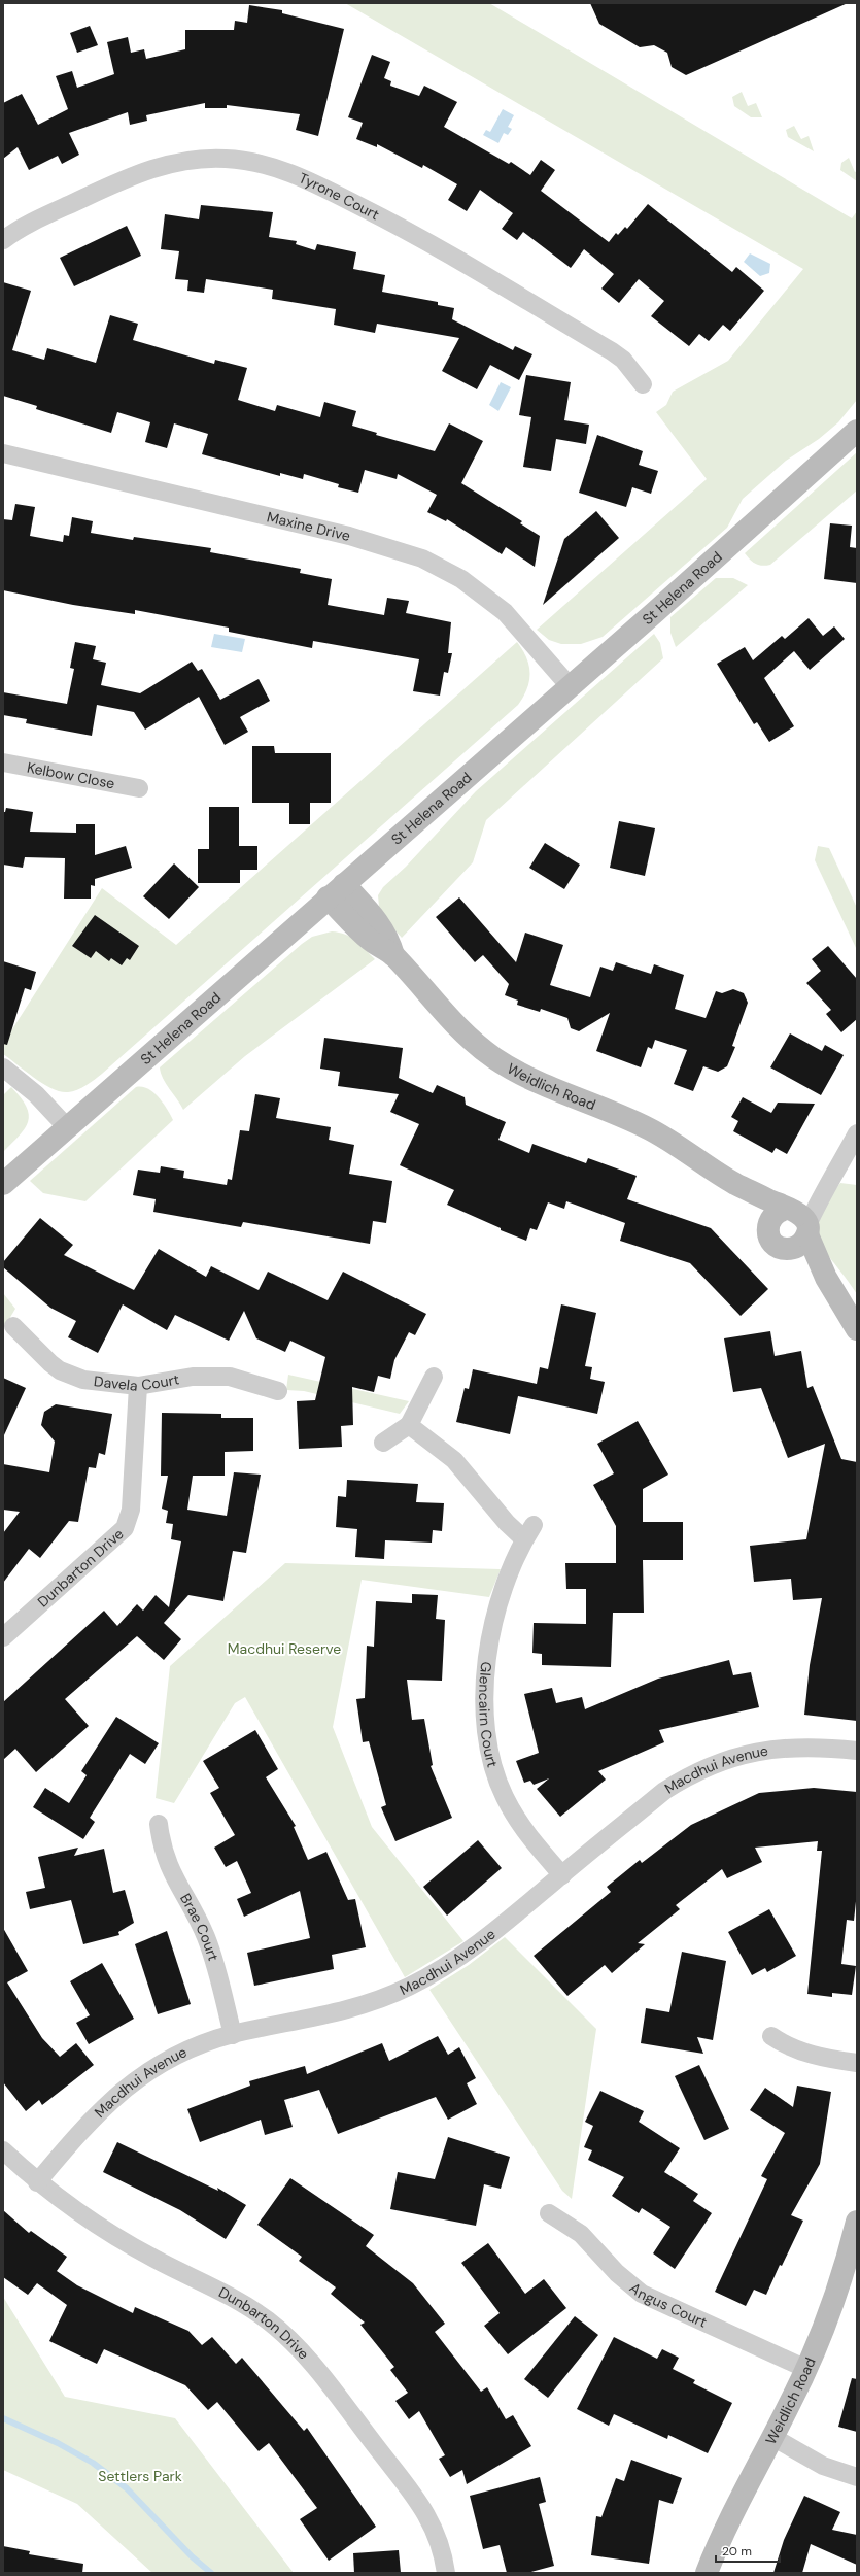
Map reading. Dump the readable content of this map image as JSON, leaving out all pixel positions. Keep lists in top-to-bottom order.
{
  "streets": {
    "street": [
      "Tyrone Court",
      "Maxine Drive",
      "St Helena Road",
      "Kelbow Close",
      "Weidlich Road",
      "Davela Court",
      "Dunbarton Drive",
      "Glencairn Court",
      "Macdhui Avenue",
      "Brae Court",
      "Angus Court"
    ]
  },
  "crossings": [
    ["Maxine Drive", "St Helena Road"],
    ["St Helena Road", "Weidlich Road"],
    ["Weidlich Road", "Angus Court"],
    ["Davela Court", "Dunbarton Drive"],
    ["Dunbarton Drive", "Macdhui Avenue"],
    ["Glencairn Court", "Macdhui Avenue"],
    ["Macdhui Avenue", "Brae Court"]
  ],
  "parks": ["Macdhui Reserve", "Settlers Park"],
  "scale_bar": "20 m"
}
